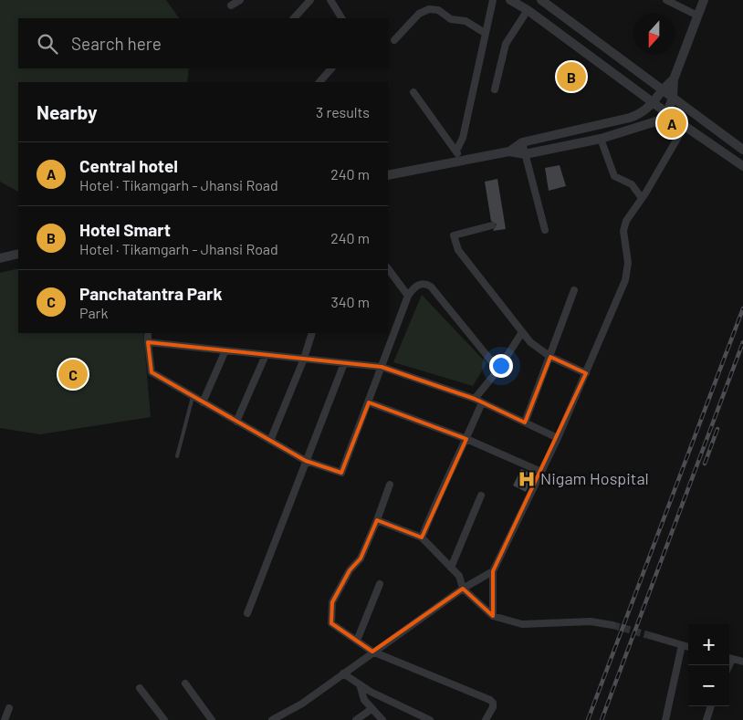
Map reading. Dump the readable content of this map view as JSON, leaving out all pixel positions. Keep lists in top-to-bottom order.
{
  "places": {
    "hospital": ["Nigam Hospital"]
  },
  "north": "bottom",
  "page": {
    "search": "Search here",
    "pins": ["B", "A", "C"],
    "heading": ["Nearby", "3 results"],
    "list": [
      {
        "mark": "A",
        "name": "Central hotel",
        "note": "Hotel · Tikamgarh - Jhansi Road",
        "value": "240 m"
      },
      {
        "mark": "B",
        "name": "Hotel Smart",
        "note": "Hotel · Tikamgarh - Jhansi Road",
        "value": "240 m"
      },
      {
        "mark": "C",
        "name": "Panchatantra Park",
        "note": "Park",
        "value": "340 m"
      }
    ],
    "map_buttons": ["+", "−"]
  }
}
